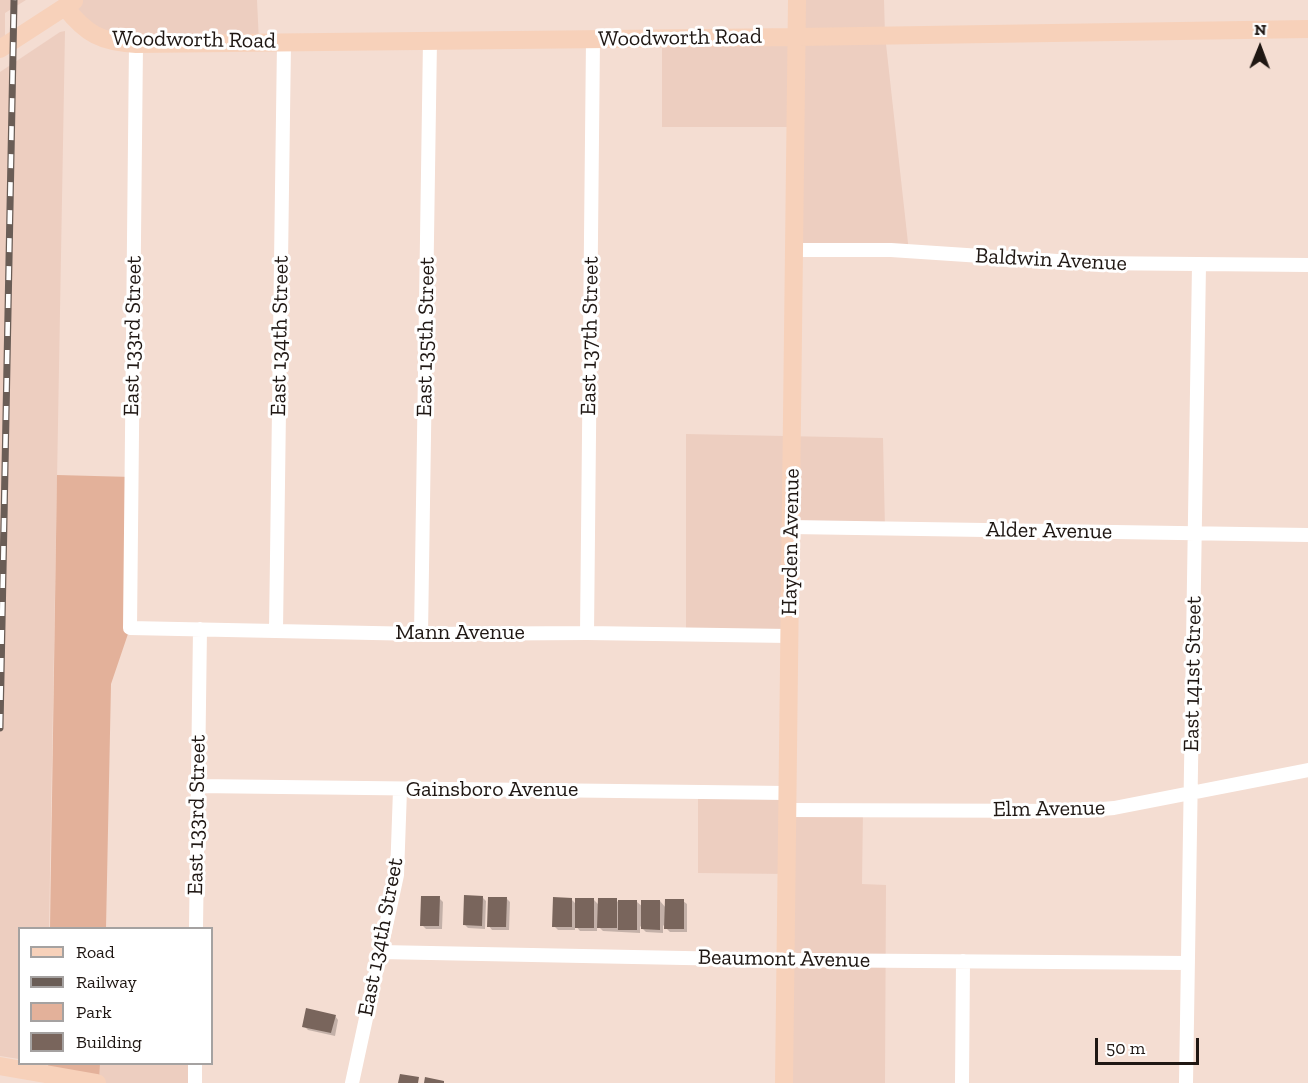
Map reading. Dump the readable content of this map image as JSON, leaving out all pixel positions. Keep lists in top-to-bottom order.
{
  "streets": {
    "street": [
      "Woodworth Road",
      "Baldwin Avenue",
      "East 133rd Street",
      "East 134th Street",
      "East 137th Street",
      "East 135th Street",
      "Alder Avenue",
      "Hayden Avenue",
      "Mann Avenue",
      "East 141st Street",
      "Gainsboro Avenue",
      "Elm Avenue",
      "Beaumont Avenue"
    ]
  },
  "crossings": [
    ["Woodworth Road", "East 133rd Street"],
    ["Woodworth Road", "East 134th Street"],
    ["Woodworth Road", "East 137th Street"],
    ["Woodworth Road", "East 135th Street"],
    ["Woodworth Road", "Hayden Avenue"],
    ["Baldwin Avenue", "Hayden Avenue"],
    ["Baldwin Avenue", "East 141st Street"],
    ["East 133rd Street", "Mann Avenue"],
    ["East 133rd Street", "Gainsboro Avenue"],
    ["East 134th Street", "Mann Avenue"],
    ["East 134th Street", "Gainsboro Avenue"],
    ["East 134th Street", "Beaumont Avenue"],
    ["East 137th Street", "Mann Avenue"],
    ["East 135th Street", "Mann Avenue"],
    ["Alder Avenue", "Hayden Avenue"],
    ["Alder Avenue", "East 141st Street"],
    ["Hayden Avenue", "Mann Avenue"],
    ["Hayden Avenue", "Gainsboro Avenue"],
    ["Hayden Avenue", "Elm Avenue"],
    ["Hayden Avenue", "Beaumont Avenue"],
    ["East 141st Street", "Elm Avenue"],
    ["East 141st Street", "Beaumont Avenue"],
    ["Gainsboro Avenue", "Elm Avenue"]
  ],
  "legend": [
    "Road",
    "Railway",
    "Park",
    "Building"
  ],
  "scale_bar": "50 m",
  "north": "top"
}
